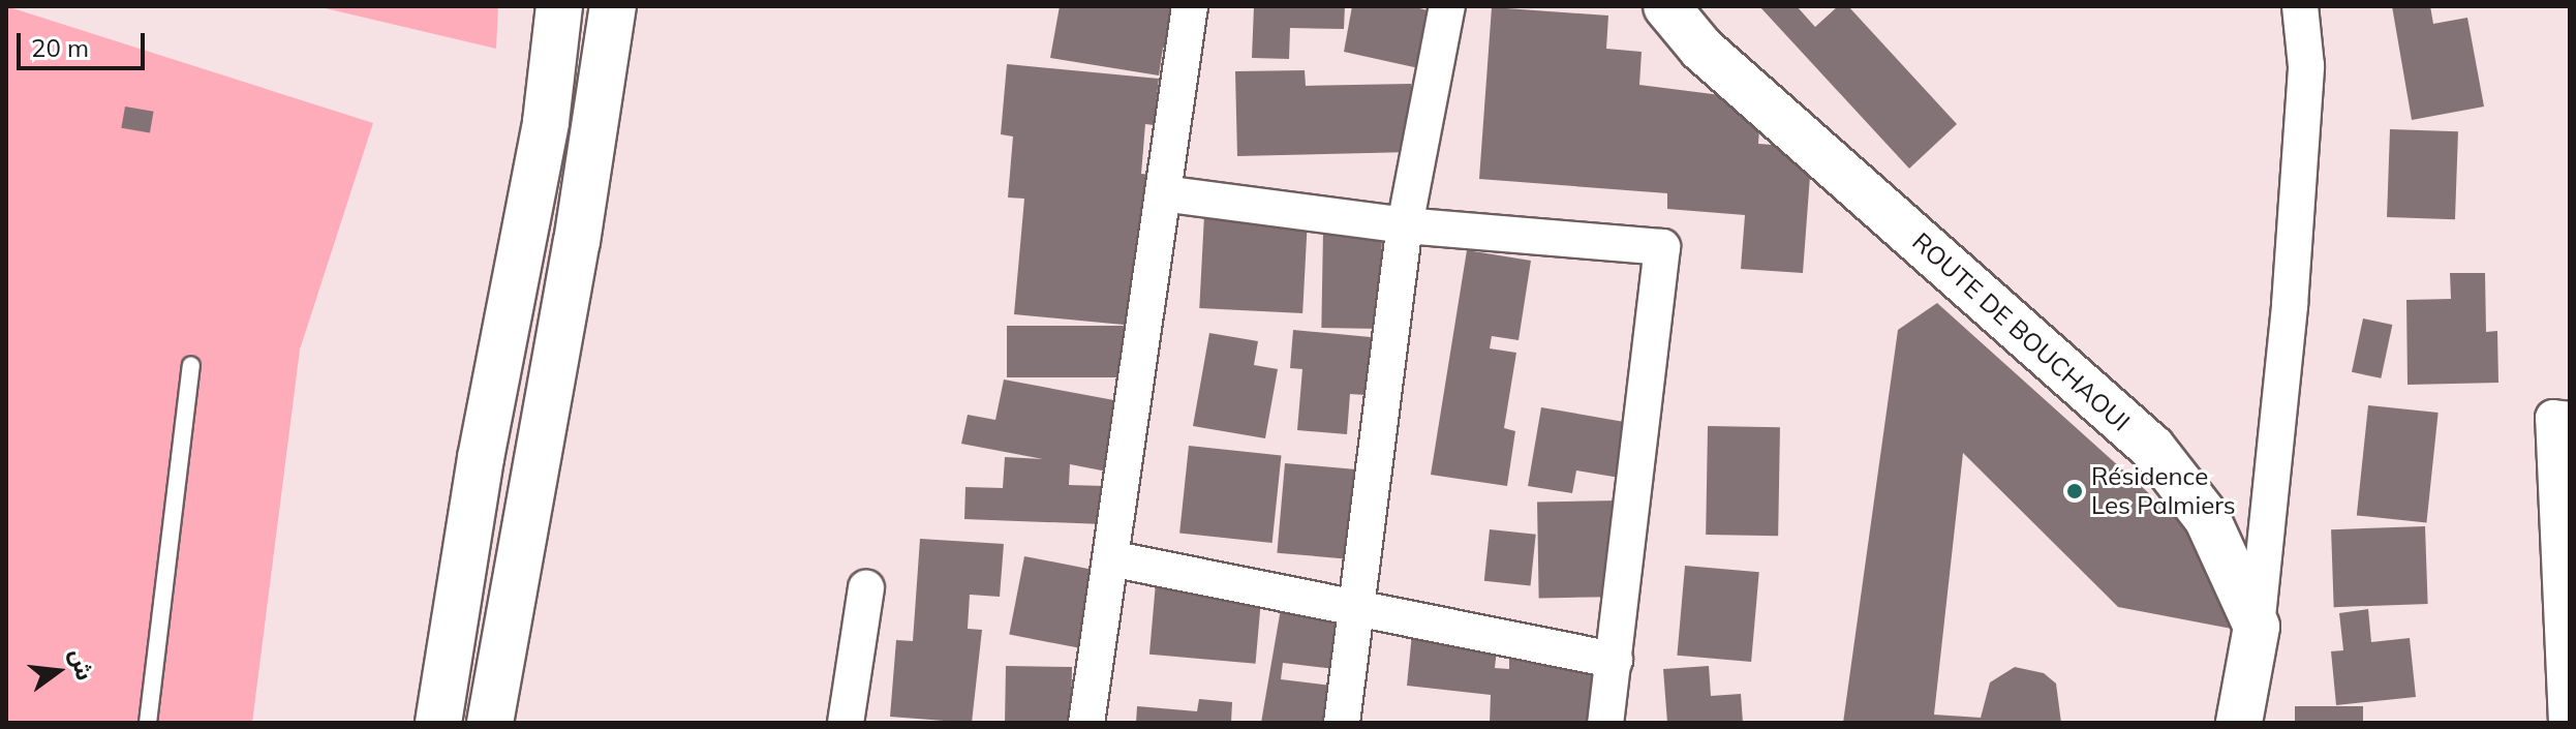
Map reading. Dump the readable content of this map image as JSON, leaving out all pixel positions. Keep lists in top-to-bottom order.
{
  "streets": {
    "main road": ["ROUTE DE BOUCHAOUI"]
  },
  "places": ["Résidence Les Palmiers"],
  "scale_bar": "20 m",
  "north": "right"
}
